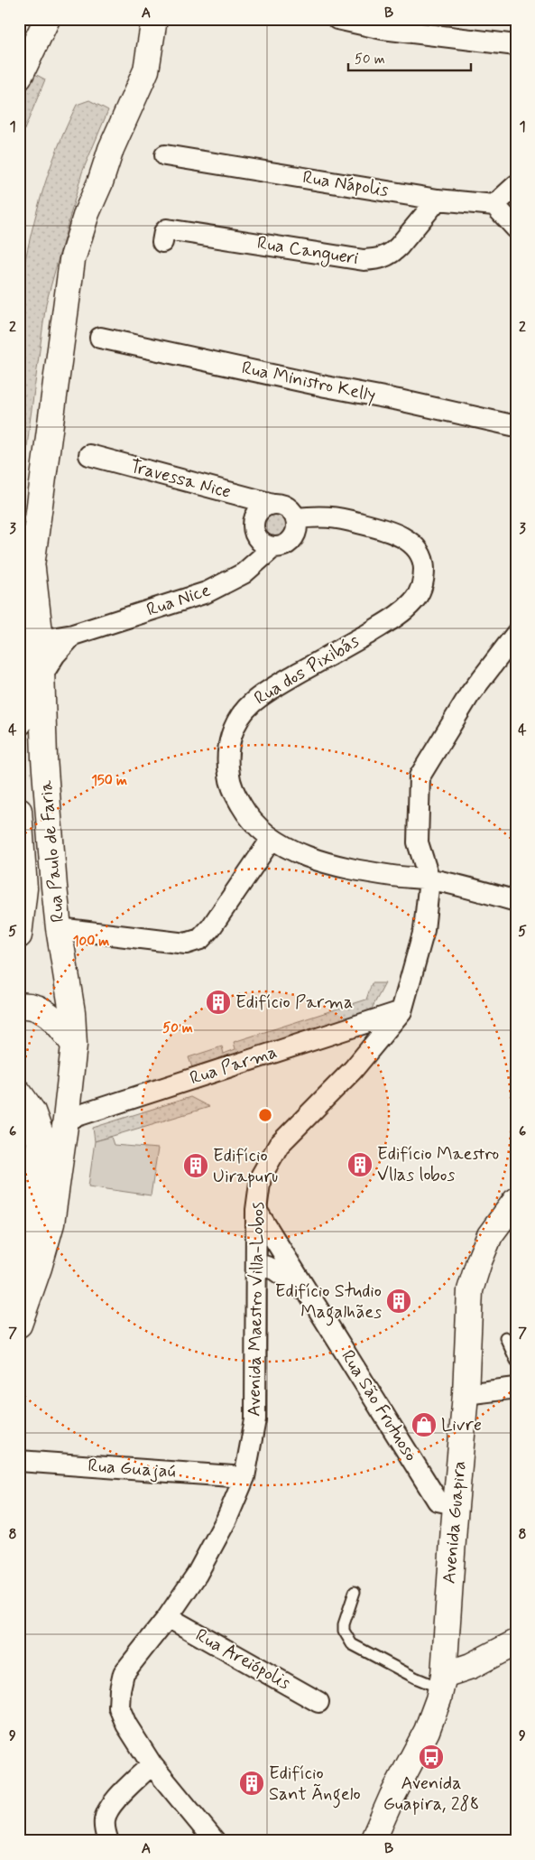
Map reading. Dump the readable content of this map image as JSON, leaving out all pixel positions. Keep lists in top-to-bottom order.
{
  "streets": {
    "street": [
      "Rua Nápolis",
      "Rua Cangueri",
      "Rua Ministro Kelly",
      "Travessa Nice",
      "Rua Nice",
      "Rua dos Pixibás",
      "Rua Paulo de Faria",
      "Rua Parma",
      "Avenida Maestro Villa-Lobos",
      "Rua São Frutuoso",
      "Rua Guajaú",
      "Avenida Guapira",
      "Rua Areiópolis"
    ]
  },
  "crossings": [
    ["Rua Nápolis", "Rua Cangueri"],
    ["Travessa Nice", "Rua Nice"],
    ["Travessa Nice", "Rua dos Pixibás"],
    ["Rua Nice", "Rua dos Pixibás"],
    ["Rua Nice", "Rua Paulo de Faria"],
    ["Rua dos Pixibás", "Avenida Maestro Villa-Lobos"],
    ["Rua Paulo de Faria", "Rua Parma"],
    ["Rua Parma", "Avenida Maestro Villa-Lobos"],
    ["Avenida Maestro Villa-Lobos", "Rua São Frutuoso"],
    ["Avenida Maestro Villa-Lobos", "Rua Guajaú"],
    ["Avenida Maestro Villa-Lobos", "Rua Areiópolis"],
    ["Rua São Frutuoso", "Avenida Guapira"]
  ],
  "places": {
    "building": [
      "Edifício Parma",
      "Edifício Maestro Vllas lobos",
      "Edifício Uirapuru",
      "Edifício Studio Magalhães",
      "Edifício Sant Ãngelo"
    ],
    "shop": ["Livre"],
    "bus stop": ["Avenida Guapira, 288"]
  },
  "scale_bar": "50 m",
  "grid": {
    "columns": ["A", "B"],
    "rows": [
      "1",
      "2",
      "3",
      "4",
      "5",
      "6",
      "7",
      "8",
      "9"
    ]
  },
  "rings": ["150 m", "100 m", "50 m"]
}
